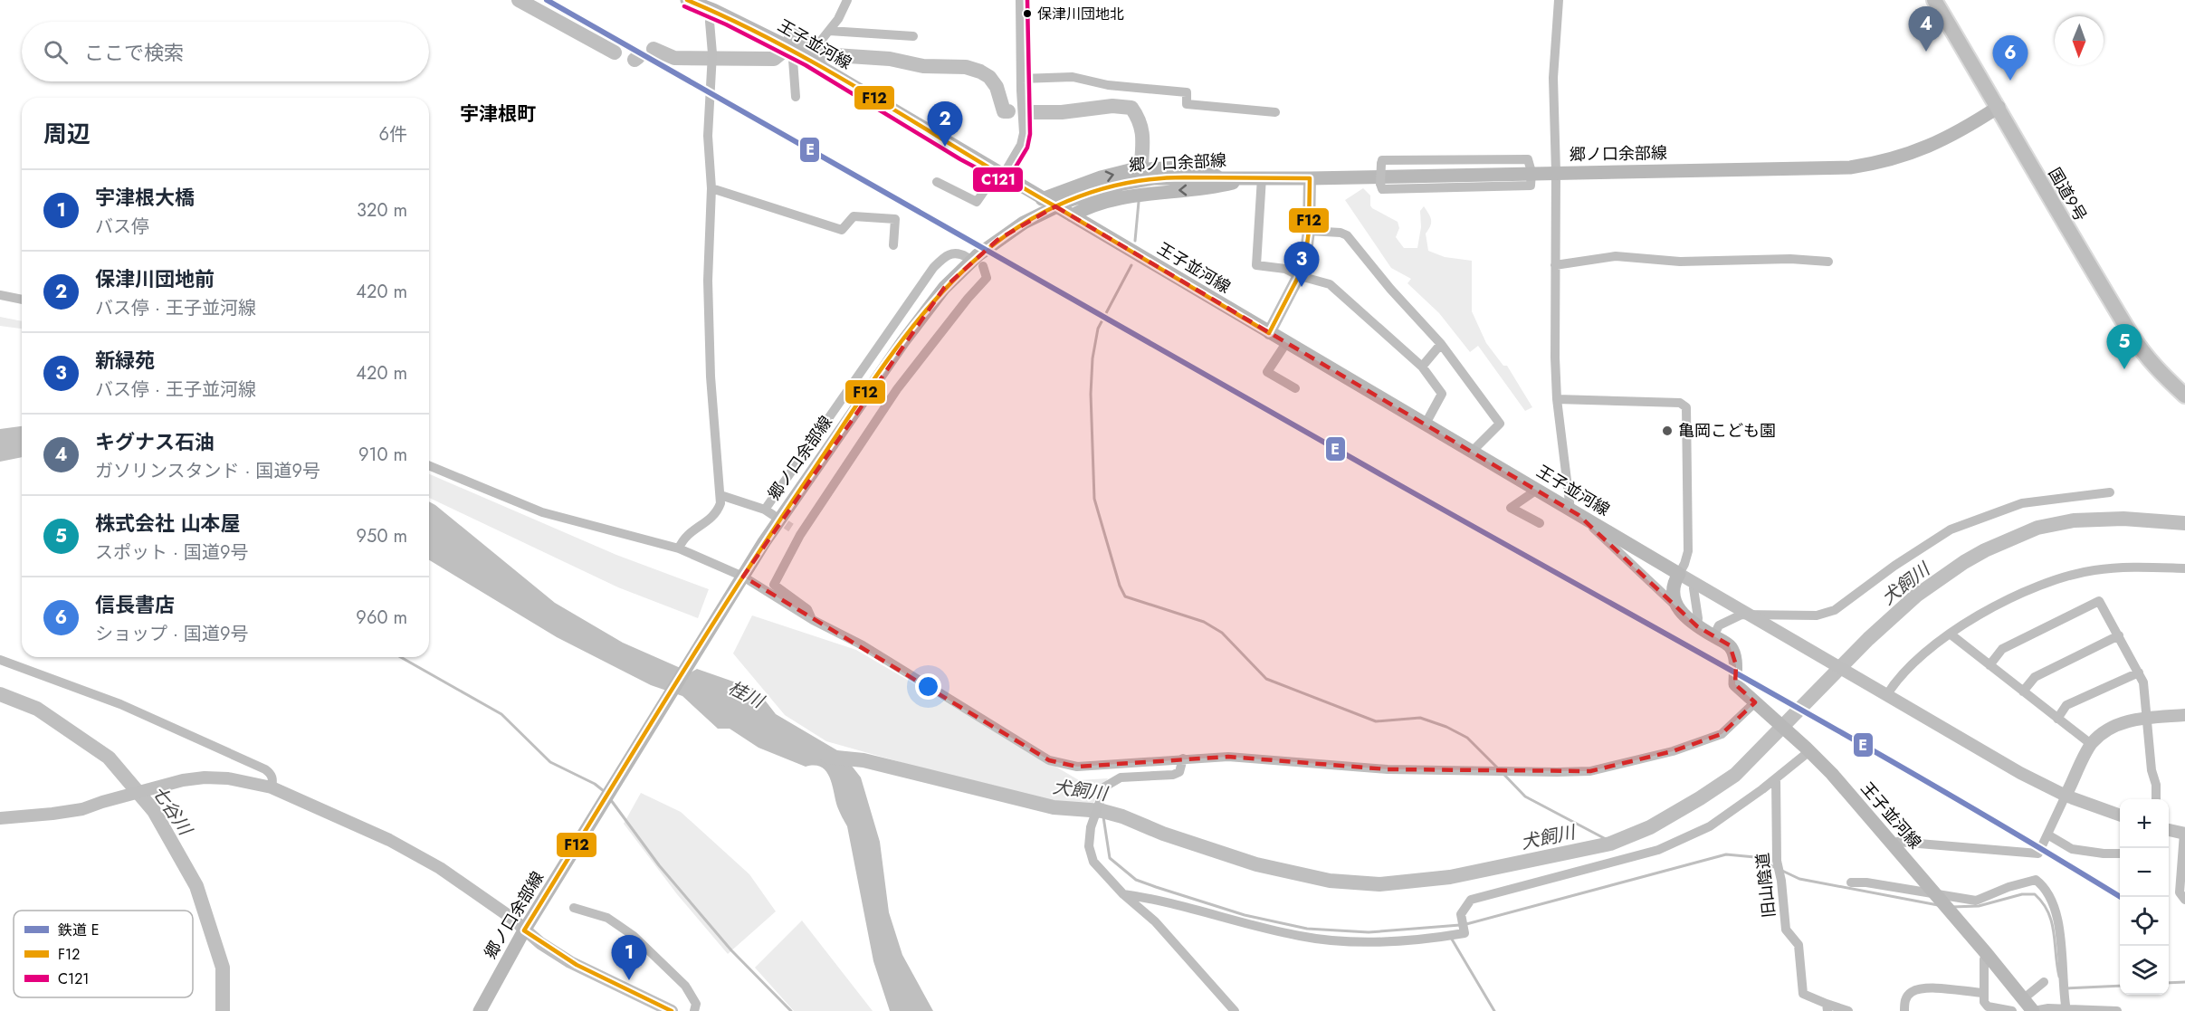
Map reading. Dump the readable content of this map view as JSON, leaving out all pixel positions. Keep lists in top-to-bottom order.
{
  "streets": {
    "highway": ["国道9号"],
    "main road": ["王子並河線", "郷ノ口余部線"],
    "street": ["旧山陰道"]
  },
  "crossings": [
    ["郷ノ口余部線", "国道9号"]
  ],
  "districts": ["宇津根町"],
  "water": ["犬飼川", "桂川", "七谷川"],
  "places": ["保津川団地北", "亀岡こども園"],
  "lines": ["rail line E", "transit line F12", "transit line C121"],
  "legend": ["鉄道 E", "F12", "C121"],
  "north": "bottom",
  "page": {
    "pins": [
      "4",
      "6",
      "2",
      "3",
      "5",
      "1"
    ],
    "search": "ここで検索",
    "heading": ["周辺", "6件"],
    "list": [
      {
        "mark": "1",
        "name": "宇津根大橋",
        "note": "バス停",
        "value": "320 m"
      },
      {
        "mark": "2",
        "name": "保津川団地前",
        "note": "バス停 · 王子並河線",
        "value": "420 m"
      },
      {
        "mark": "3",
        "name": "新緑苑",
        "note": "バス停 · 王子並河線",
        "value": "420 m"
      },
      {
        "mark": "4",
        "name": "キグナス石油",
        "note": "ガソリンスタンド · 国道9号",
        "value": "910 m"
      },
      {
        "mark": "5",
        "name": "株式会社 山本屋",
        "note": "スポット · 国道9号",
        "value": "950 m"
      },
      {
        "mark": "6",
        "name": "信長書店",
        "note": "ショップ · 国道9号",
        "value": "960 m"
      }
    ],
    "map_buttons": ["+", "−"]
  }
}
